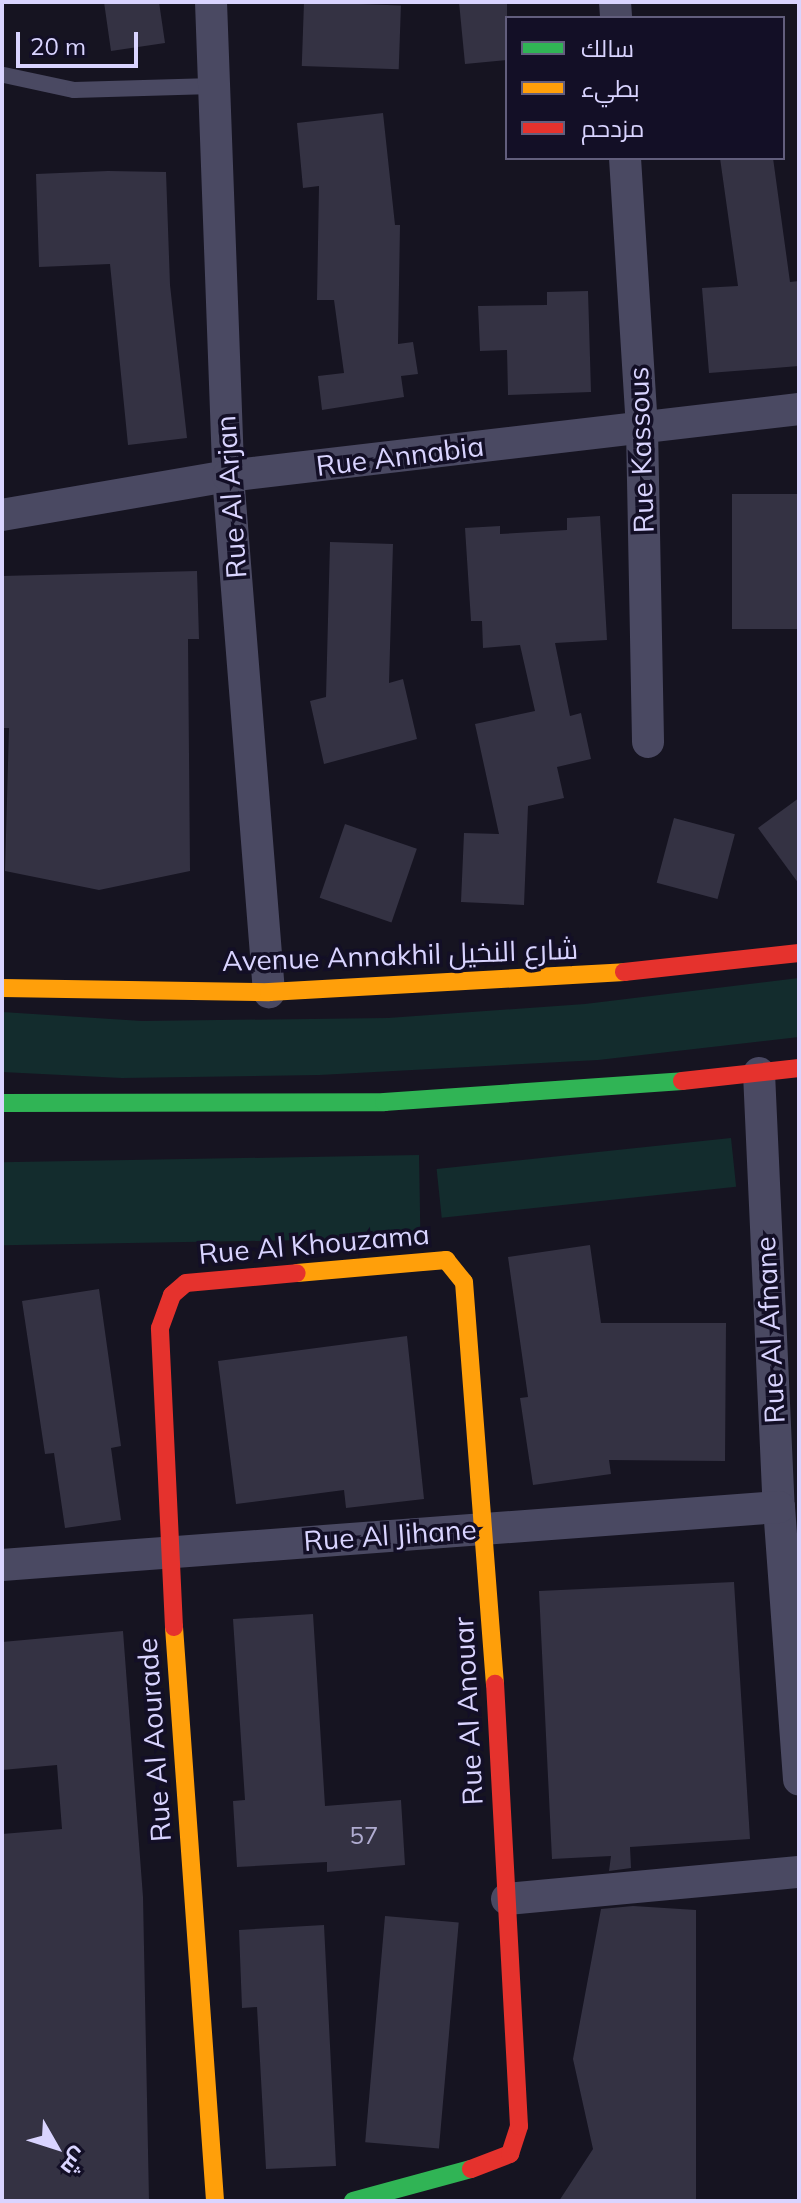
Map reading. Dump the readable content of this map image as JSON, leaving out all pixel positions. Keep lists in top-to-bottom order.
{
  "streets": {
    "street": [
      "Rue Kassous",
      "Rue Annabia",
      "Rue Al Arjan",
      "Avenue Annakhil شارع النخيل",
      "Rue Al Khouzama",
      "Rue Al Afnane",
      "Rue Al Jihane",
      "Rue Al Anouar",
      "Rue Al Aourade"
    ]
  },
  "crossings": [
    ["Rue Kassous", "Rue Annabia"],
    ["Rue Annabia", "Rue Al Arjan"],
    ["Rue Al Arjan", "Avenue Annakhil شارع النخيل"],
    ["Rue Al Khouzama", "Rue Al Anouar"],
    ["Rue Al Khouzama", "Rue Al Aourade"],
    ["Rue Al Afnane", "Rue Al Jihane"],
    ["Rue Al Jihane", "Rue Al Anouar"],
    ["Rue Al Jihane", "Rue Al Aourade"]
  ],
  "house_numbers": ["57"],
  "legend": ["سالك", "بطيء", "مزدحم"],
  "scale_bar": "20 m",
  "north": "bottom right"
}
